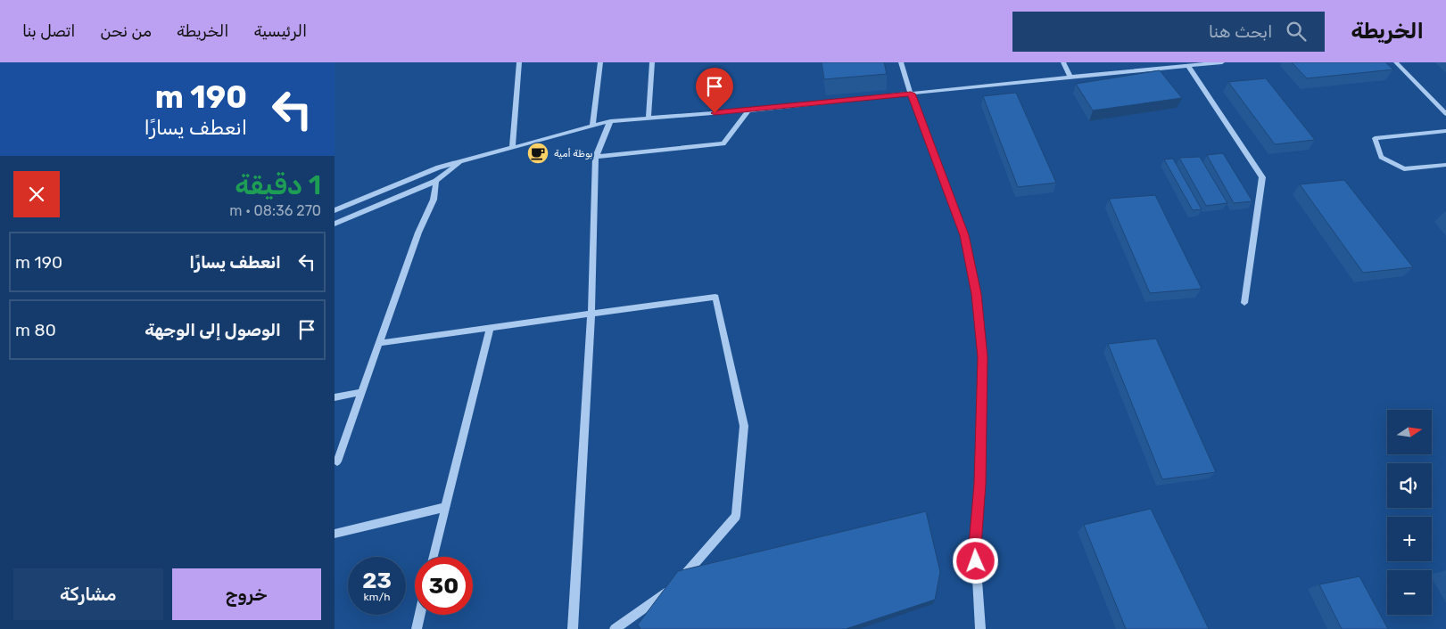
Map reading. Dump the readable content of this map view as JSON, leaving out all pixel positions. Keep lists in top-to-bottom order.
{
  "places": {
    "cafe": ["بوظة أمية"]
  },
  "north": "right",
  "page": {
    "header": "الخريطة",
    "search": "ابحث هنا",
    "nav": [
      "الرئيسية",
      "الخريطة",
      "من نحن",
      "اتصل بنا"
    ],
    "turn": ["190 m", "انعطف يسارًا"],
    "heading": ["1 دقيقة", "270 m · 08:36"],
    "list": [
      {
        "name": "انعطف يسارًا",
        "value": "190 m"
      },
      {
        "name": "الوصول إلى الوجهة",
        "value": "80 m"
      }
    ],
    "map_buttons": ["+", "−"],
    "speed": "23 km/h",
    "limit": "30",
    "buttons": ["خروج", "مشاركة"]
  }
}
